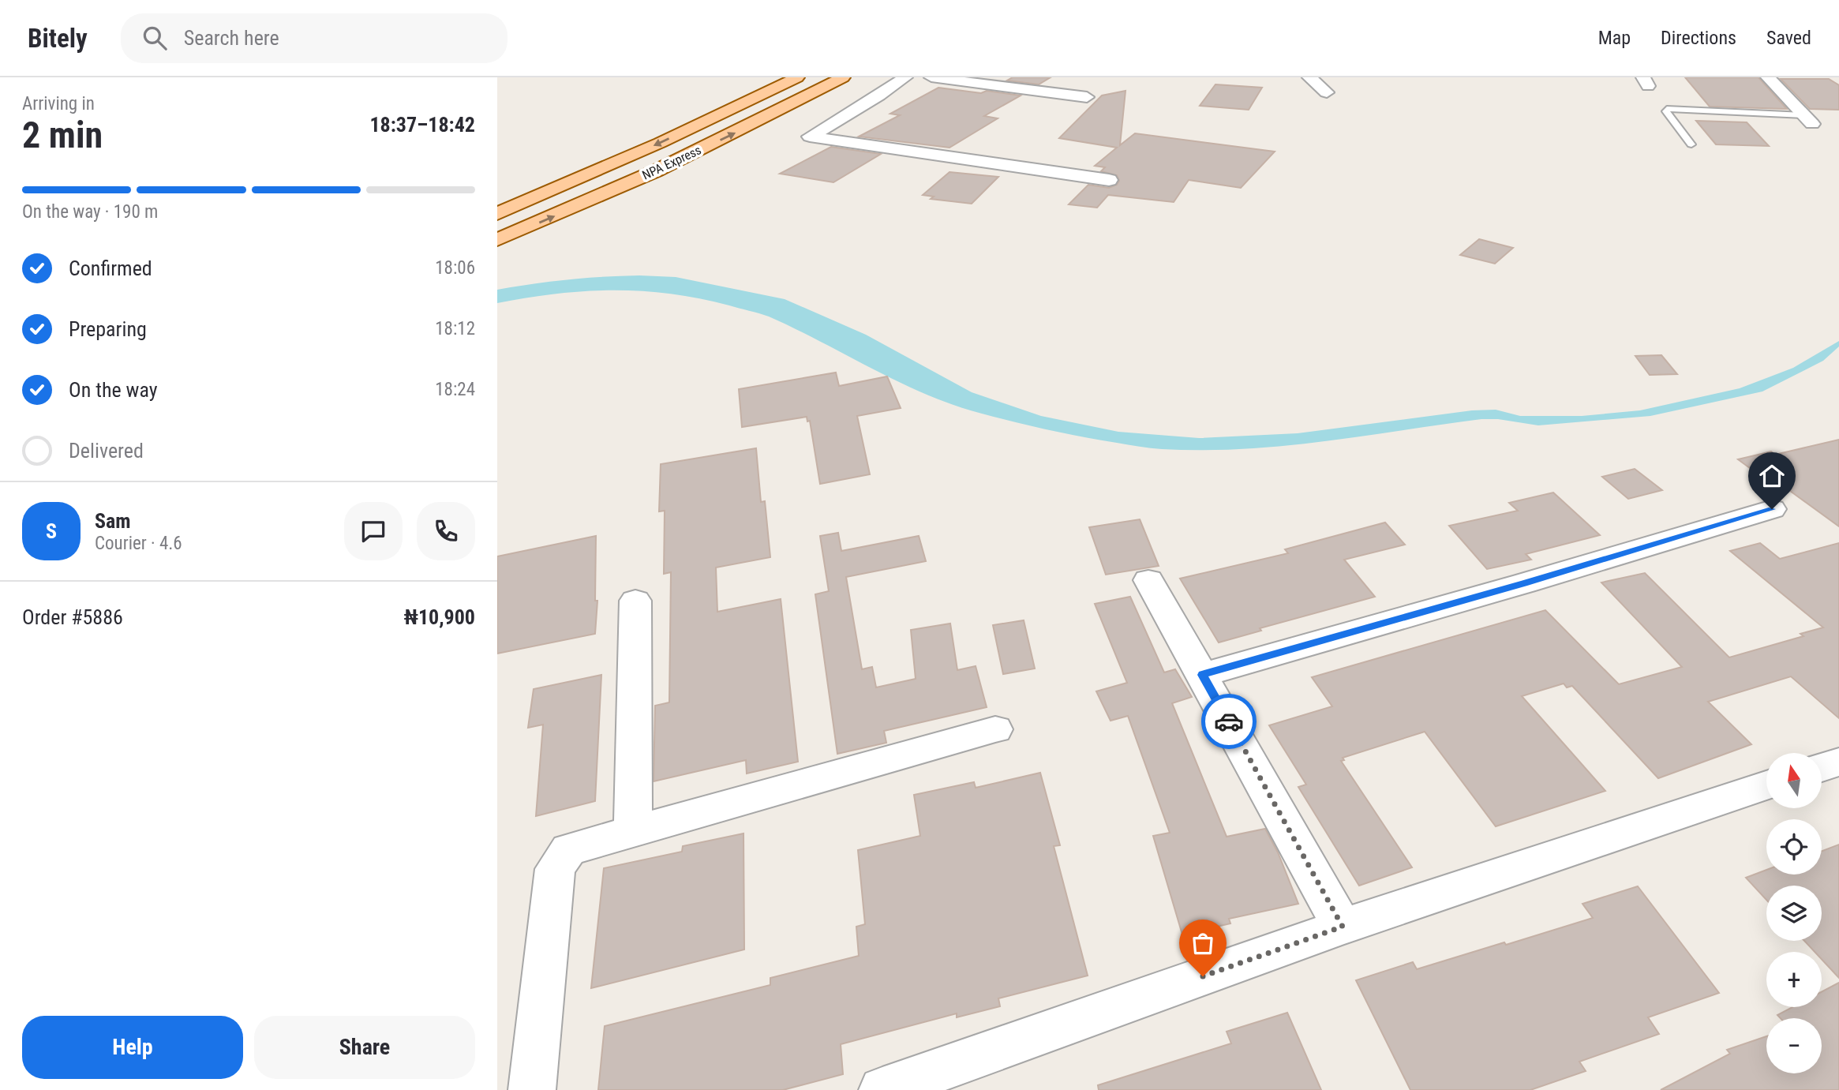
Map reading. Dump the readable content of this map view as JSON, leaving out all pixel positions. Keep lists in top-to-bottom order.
{
  "streets": {
    "main road": ["NPA Express"]
  },
  "north": "top",
  "page": {
    "header": "Bitely",
    "search": "Search here",
    "nav": ["Map", "Directions", "Saved"],
    "heading": ["2 min", "Arriving in", "18:37–18:42"],
    "panel": [
      "Sam",
      "Courier · 4.6",
      "Order #5886",
      "₦10,900"
    ],
    "bar": "On the way · 190 m",
    "list": [
      ["Confirmed", "18:06"],
      ["Preparing", "18:12"],
      ["On the way", "18:24"],
      "Delivered"
    ],
    "round": "S",
    "map_buttons": ["+", "−"],
    "buttons": ["Help", "Share"]
  }
}
